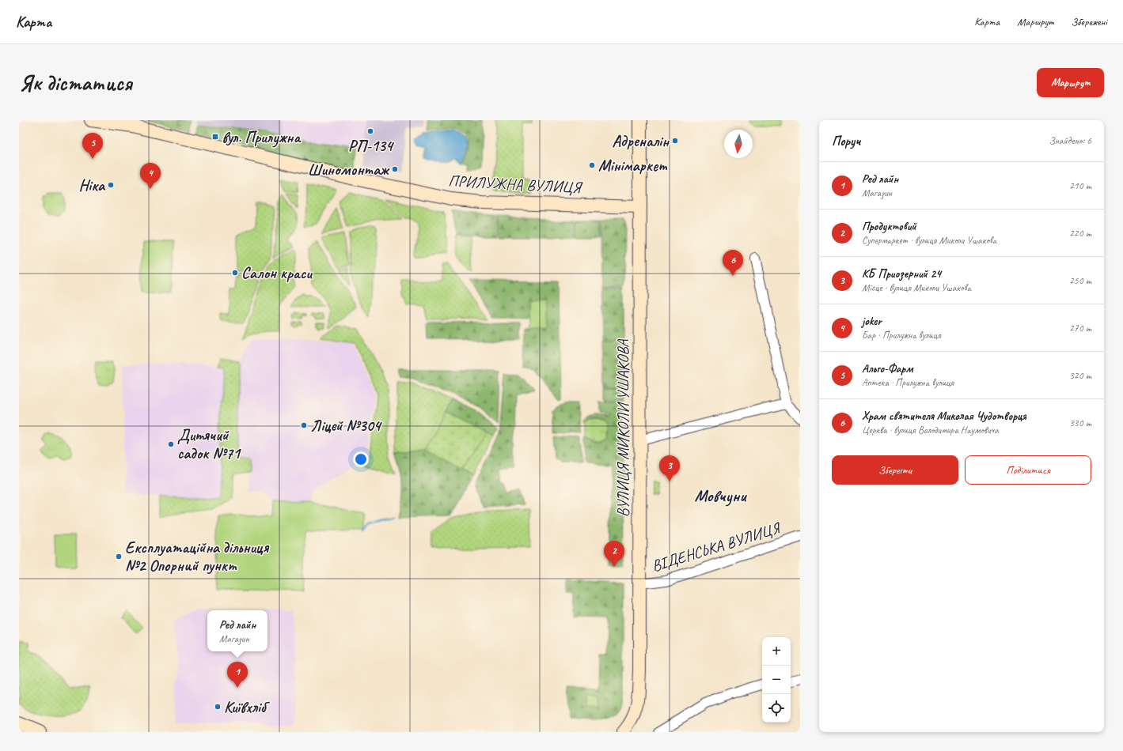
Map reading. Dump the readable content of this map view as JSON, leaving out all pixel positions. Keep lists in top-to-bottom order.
{
  "streets": {
    "street": ["ПРИЛУЖНА ВУЛИЦЯ", "ВУЛИЦЯ МИКОЛИ УШАКОВА", "ВІДЕНСЬКА ВУЛИЦЯ"]
  },
  "crossings": [
    ["ПРИЛУЖНА ВУЛИЦЯ", "ВУЛИЦЯ МИКОЛИ УШАКОВА"],
    ["ВУЛИЦЯ МИКОЛИ УШАКОВА", "ВІДЕНСЬКА ВУЛИЦЯ"]
  ],
  "districts": ["Мовчуни"],
  "places": {
    "other": [
      "РП-134",
      "Адреналін",
      "Мінімаркет",
      "Шиномонтаж",
      "Ніка",
      "Салон краси",
      "Ліцей №304",
      "Дитячий садок №71",
      "Експлуатаційна дільниця №2 Опорний пункт",
      "Київхліб"
    ],
    "transit": ["вул. Прилужна"]
  },
  "north": "bottom",
  "page": {
    "header": "Карта",
    "nav": ["Карта", "Маршрут", "Збережені"],
    "buttons": [
      "Маршрут",
      ["Зберегти", "Поділитися"]
    ],
    "title": "Як дістатися",
    "heading": ["Поруч", "Знайдено: 6"],
    "pins": [
      "5",
      "4",
      "6",
      "3",
      "2",
      "1"
    ],
    "list": [
      {
        "mark": "1",
        "name": "Ред лайн",
        "note": "Магазин",
        "value": "210 m"
      },
      {
        "mark": "2",
        "name": "Продуктовий",
        "note": "Супермаркет · вулиця Миколи Ушакова",
        "value": "220 m"
      },
      {
        "mark": "3",
        "name": "КБ Приозерний 24",
        "note": "Місце · вулиця Миколи Ушакова",
        "value": "250 m"
      },
      {
        "mark": "4",
        "name": "joker",
        "note": "Бар · Прилужна вулиця",
        "value": "270 m"
      },
      {
        "mark": "5",
        "name": "Альго-Фарм",
        "note": "Аптека · Прилужна вулиця",
        "value": "320 m"
      },
      {
        "mark": "6",
        "name": "Храм святителя Миколая Чудотворця",
        "note": "Церква · вулиця Володимира Наумовича",
        "value": "330 m"
      }
    ],
    "popup": ["Ред лайн", "Магазин"],
    "map_buttons": ["+", "−"]
  }
}
